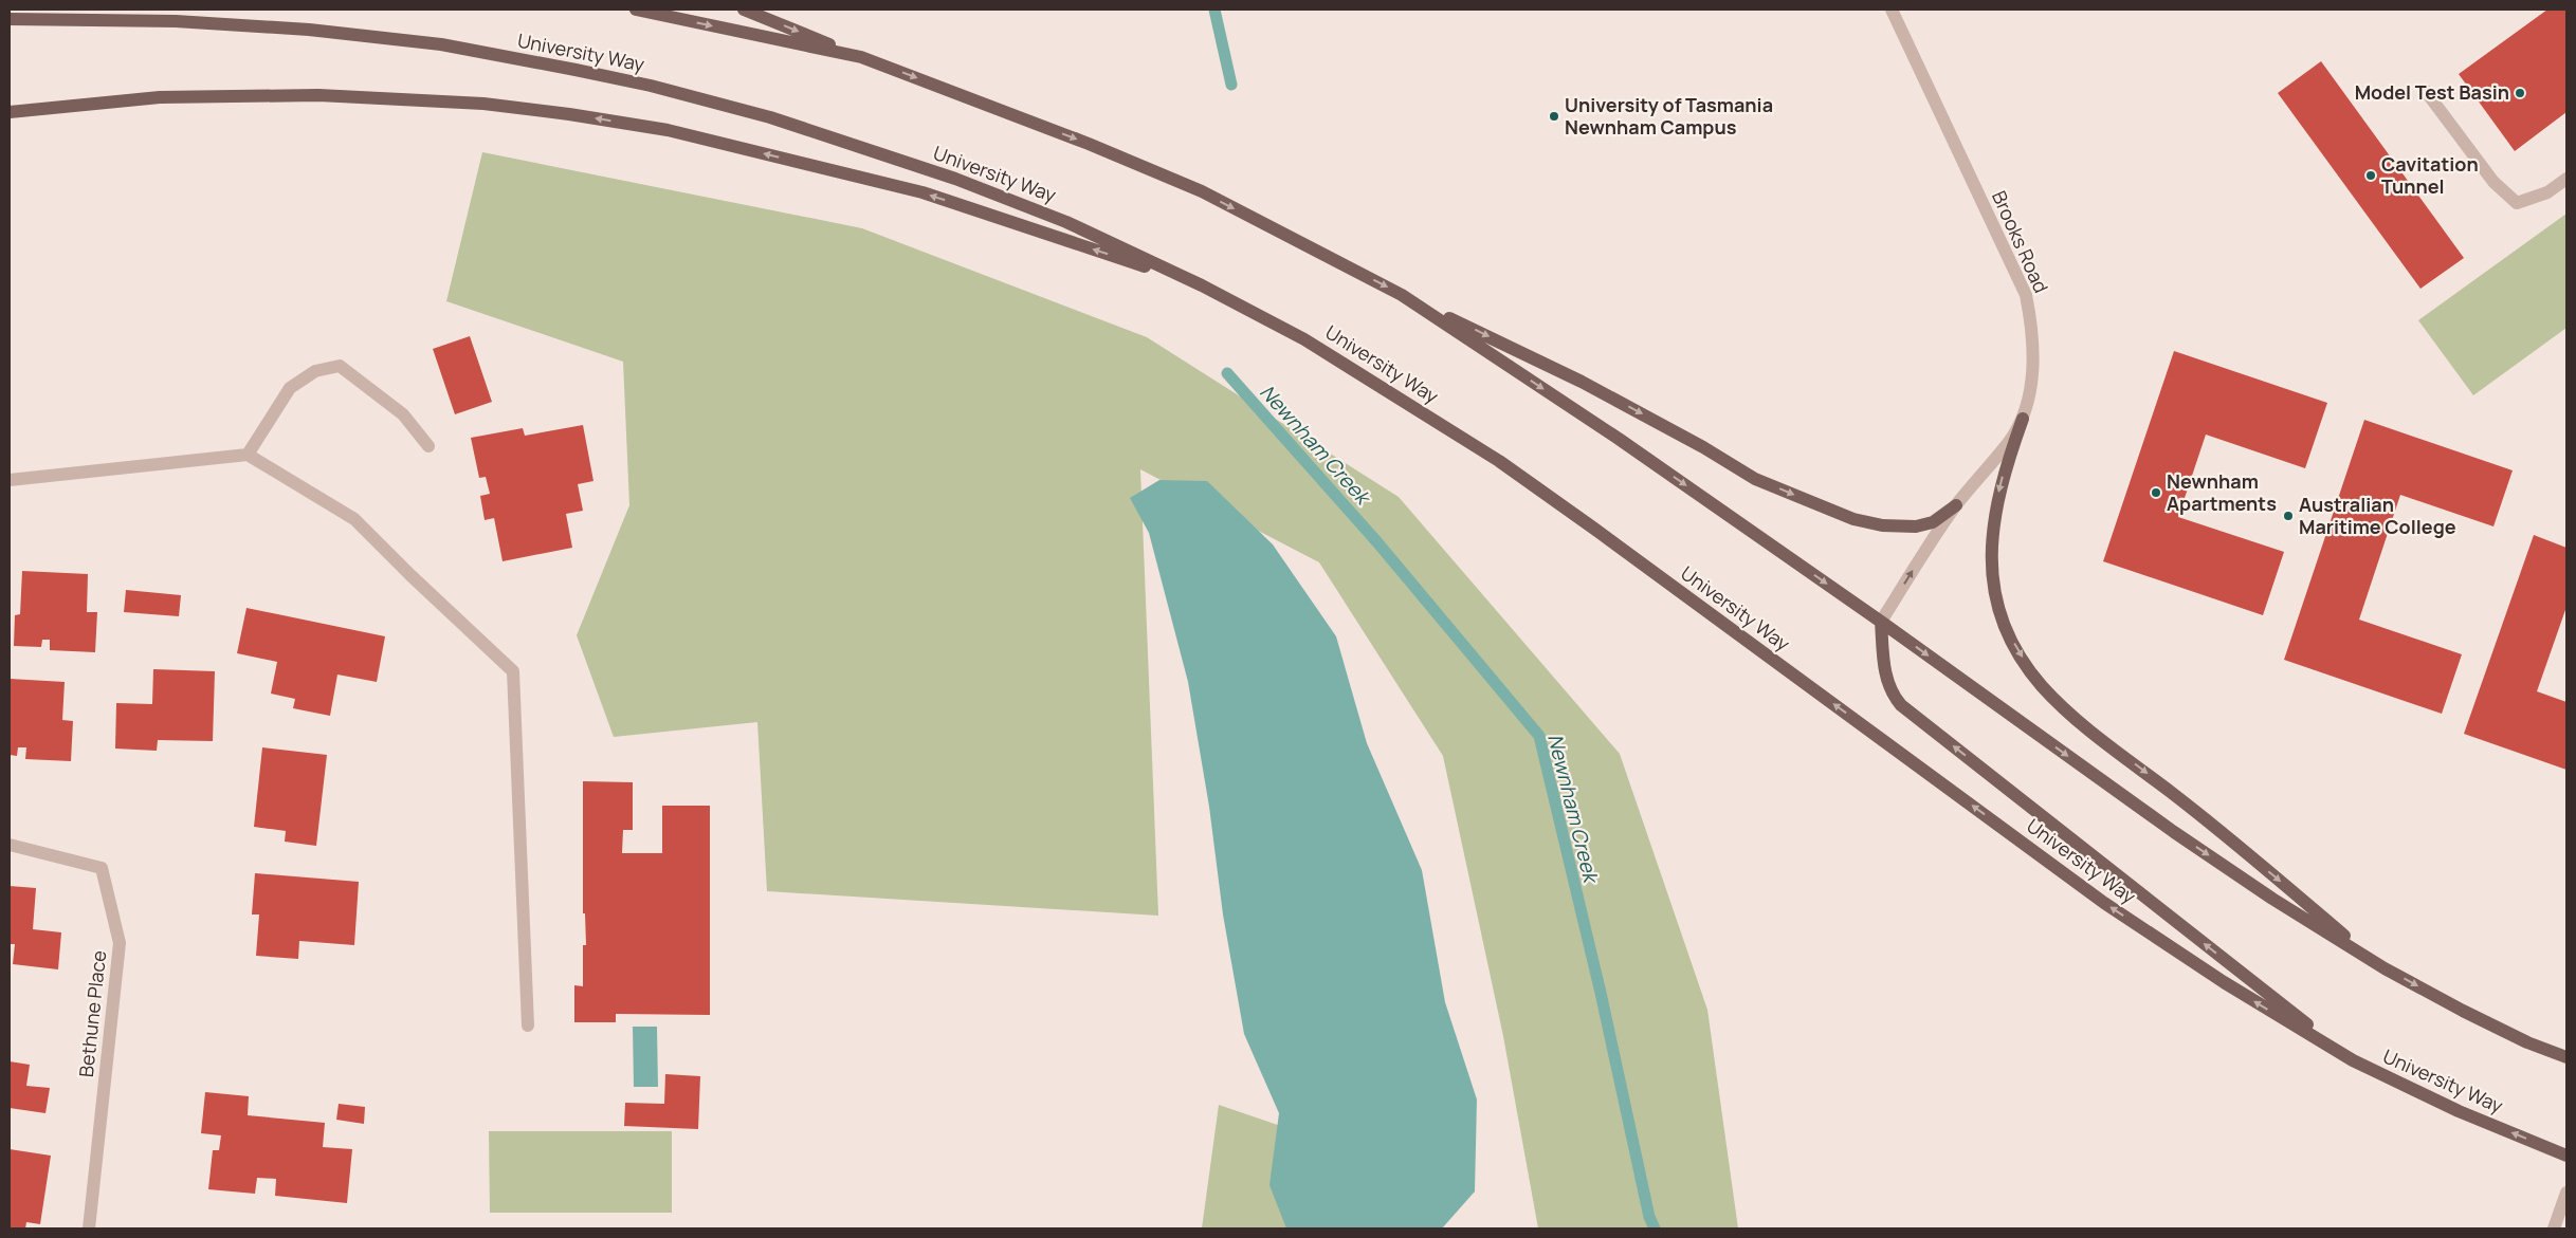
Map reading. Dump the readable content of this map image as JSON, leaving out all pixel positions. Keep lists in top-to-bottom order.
{
  "streets": {
    "main road": ["University Way"],
    "street": ["Brooks Road", "Bethune Place"]
  },
  "water": ["Newnham Creek"],
  "places": [
    "Model Test Basin",
    "University of Tasmania Newnham Campus",
    "Cavitation Tunnel",
    "Newnham Apartments",
    "Australian Maritime College"
  ]
}
